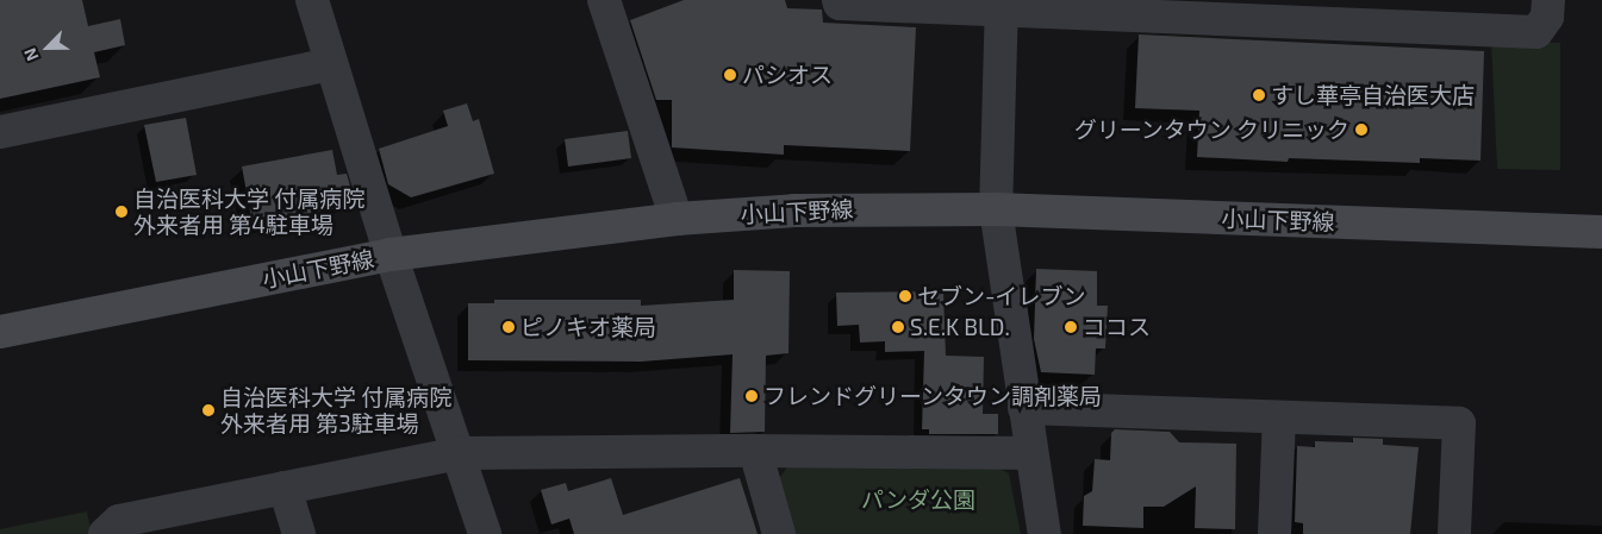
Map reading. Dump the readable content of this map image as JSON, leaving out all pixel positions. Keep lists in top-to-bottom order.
{
  "streets": {
    "main road": ["小山下野線"]
  },
  "parks": ["パンダ公園"],
  "places": [
    "パシオス",
    "すし華亭自治医大店",
    "グリーンタウン クリニック",
    "自治医科大学 付属病院 外来者用 第4駐車場",
    "セブン-イレブン",
    "ピノキオ薬局",
    "S.E.K BLD.",
    "ココス",
    "フレンドグリーンタウン調剤薬局",
    "自治医科大学 付属病院 外来者用 第3駐車場"
  ],
  "north": "bottom left"
}
